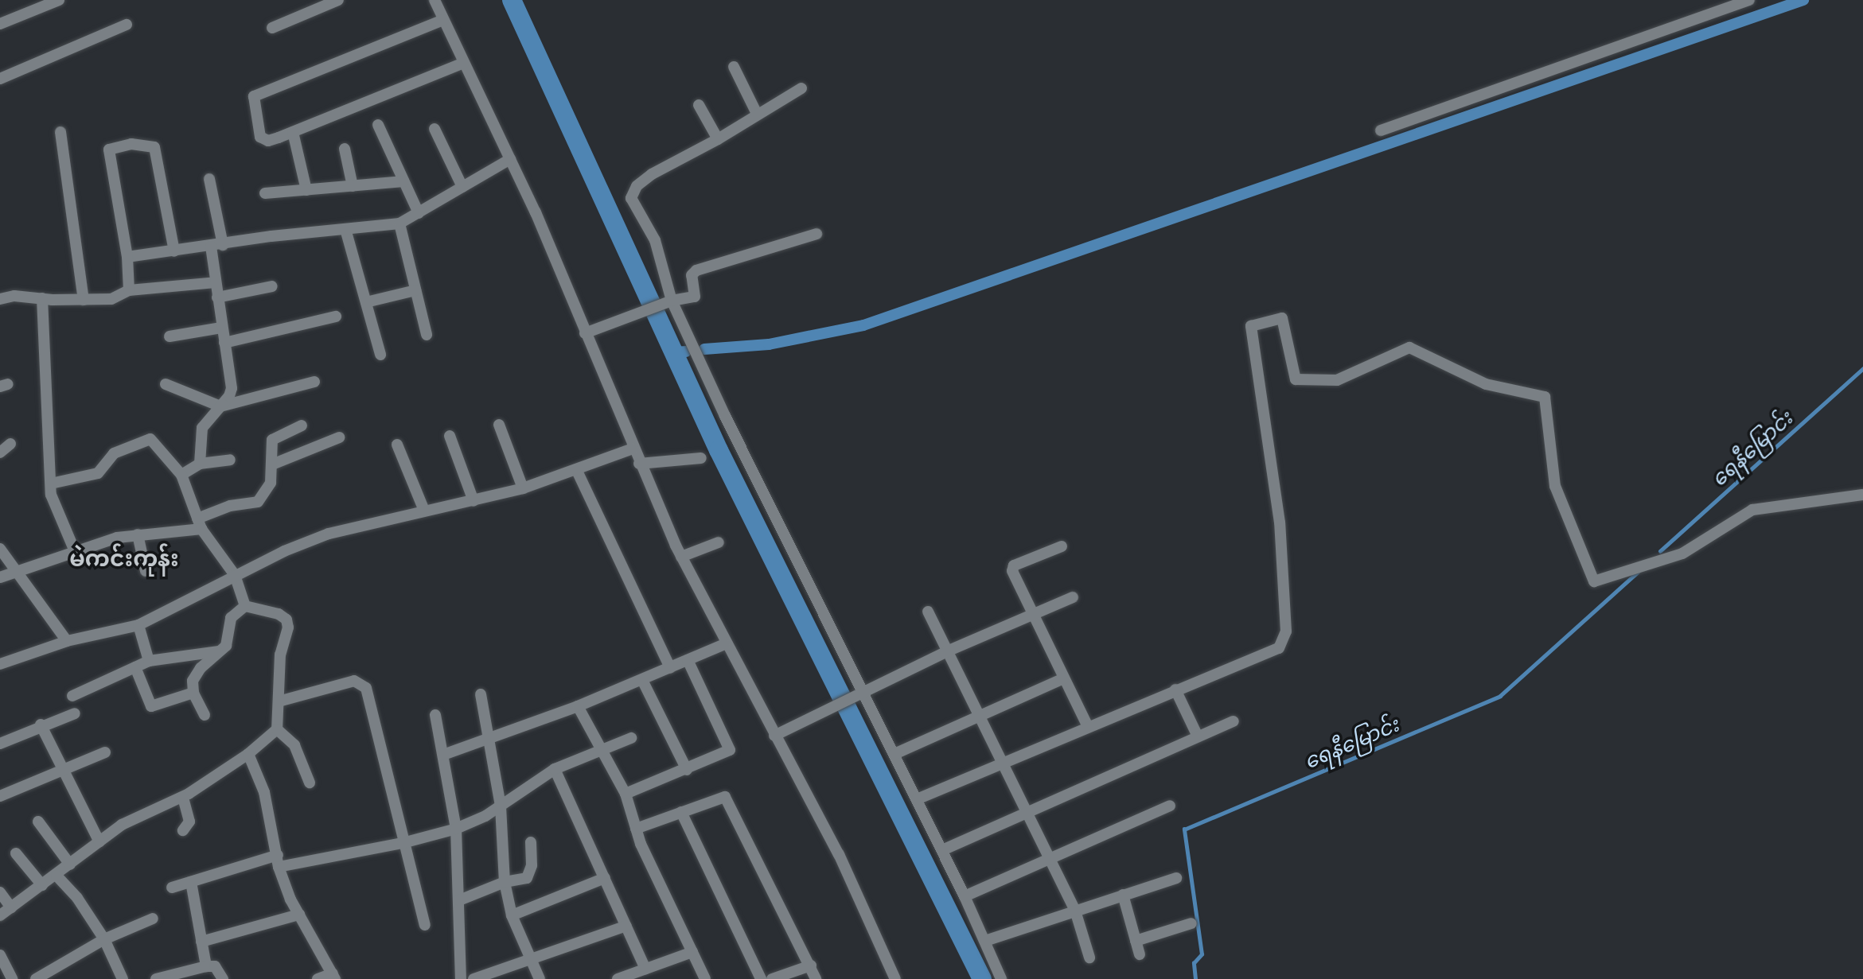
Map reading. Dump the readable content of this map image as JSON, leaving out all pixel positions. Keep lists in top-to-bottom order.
{
  "districts": ["မဲကင်းကုန်း"],
  "water": ["ရေနီမြောင်း"]
}
